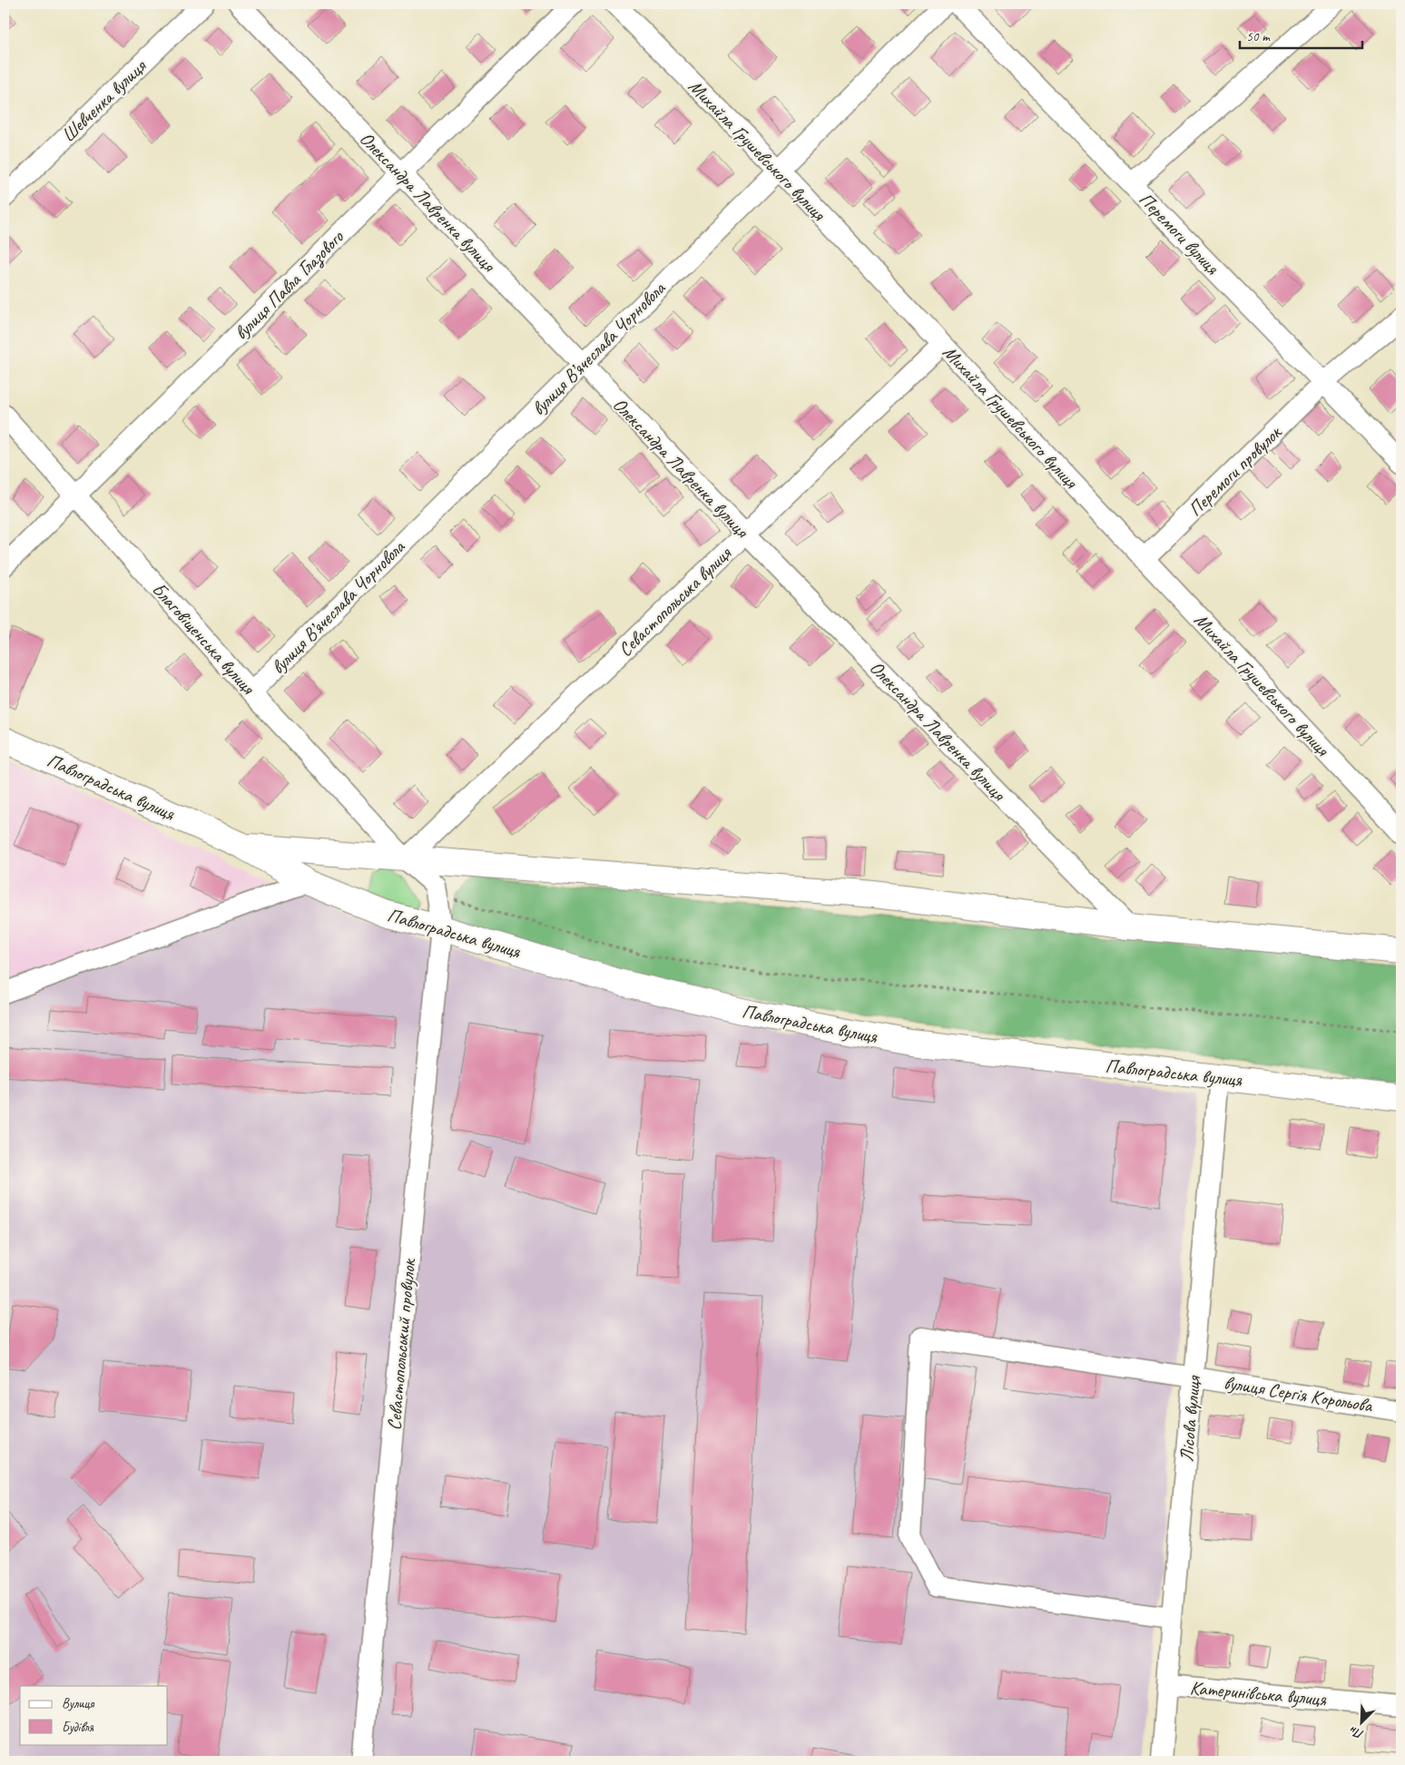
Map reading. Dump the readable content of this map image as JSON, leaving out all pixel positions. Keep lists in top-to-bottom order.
{
  "streets": {
    "main road": ["Павлоградська вулиця"],
    "street": [
      "Шевченка вулиця",
      "Михайла Грушевського вулиця",
      "Олександра Лавренка вулиця",
      "Перемоги вулиця",
      "вулиця Павла Глазового",
      "вулиця В’ячеслава Чорновола",
      "Перемоги провулок",
      "Севастопольська вулиця",
      "Благовіщенська вулиця",
      "Севастопольський провулок",
      "вулиця Сергія Корольова",
      "Лісова вулиця",
      "Катеринівська вулиця"
    ]
  },
  "crossings": [
    ["Михайла Грушевського вулиця", "вулиця В’ячеслава Чорновола"],
    ["Михайла Грушевського вулиця", "Перемоги провулок"],
    ["Михайла Грушевського вулиця", "Севастопольська вулиця"],
    ["Олександра Лавренка вулиця", "вулиця Павла Глазового"],
    ["Олександра Лавренка вулиця", "вулиця В’ячеслава Чорновола"],
    ["Олександра Лавренка вулиця", "Севастопольська вулиця"],
    ["Олександра Лавренка вулиця", "Павлоградська вулиця"],
    ["Перемоги вулиця", "Перемоги провулок"],
    ["вулиця Павла Глазового", "Благовіщенська вулиця"],
    ["вулиця В’ячеслава Чорновола", "Благовіщенська вулиця"],
    ["Севастопольська вулиця", "Благовіщенська вулиця"],
    ["Севастопольська вулиця", "Павлоградська вулиця"],
    ["Благовіщенська вулиця", "Павлоградська вулиця"],
    ["Благовіщенська вулиця", "Севастопольський провулок"],
    ["Павлоградська вулиця", "Севастопольський провулок"],
    ["Павлоградська вулиця", "Лісова вулиця"],
    ["вулиця Сергія Корольова", "Лісова вулиця"],
    ["Лісова вулиця", "Катеринівська вулиця"]
  ],
  "legend": ["Вулиця", "Будівля"],
  "scale_bar": "50 m",
  "north": "bottom left"
}
